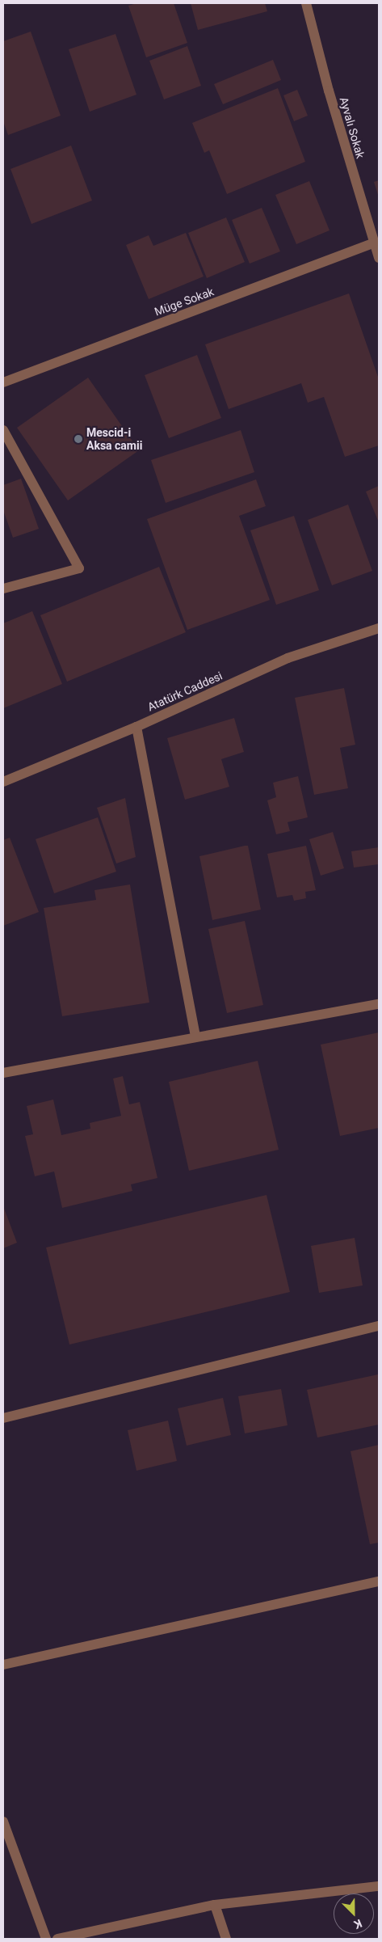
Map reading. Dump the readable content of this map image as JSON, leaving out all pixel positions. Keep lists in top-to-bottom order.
{
  "streets": {
    "street": ["Ayvalı Sokak", "Müge Sokak", "Atatürk Caddesi"]
  },
  "crossings": [
    ["Ayvalı Sokak", "Müge Sokak"]
  ],
  "places": ["Mescid-i Aksa camii"],
  "north": "bottom right"
}
